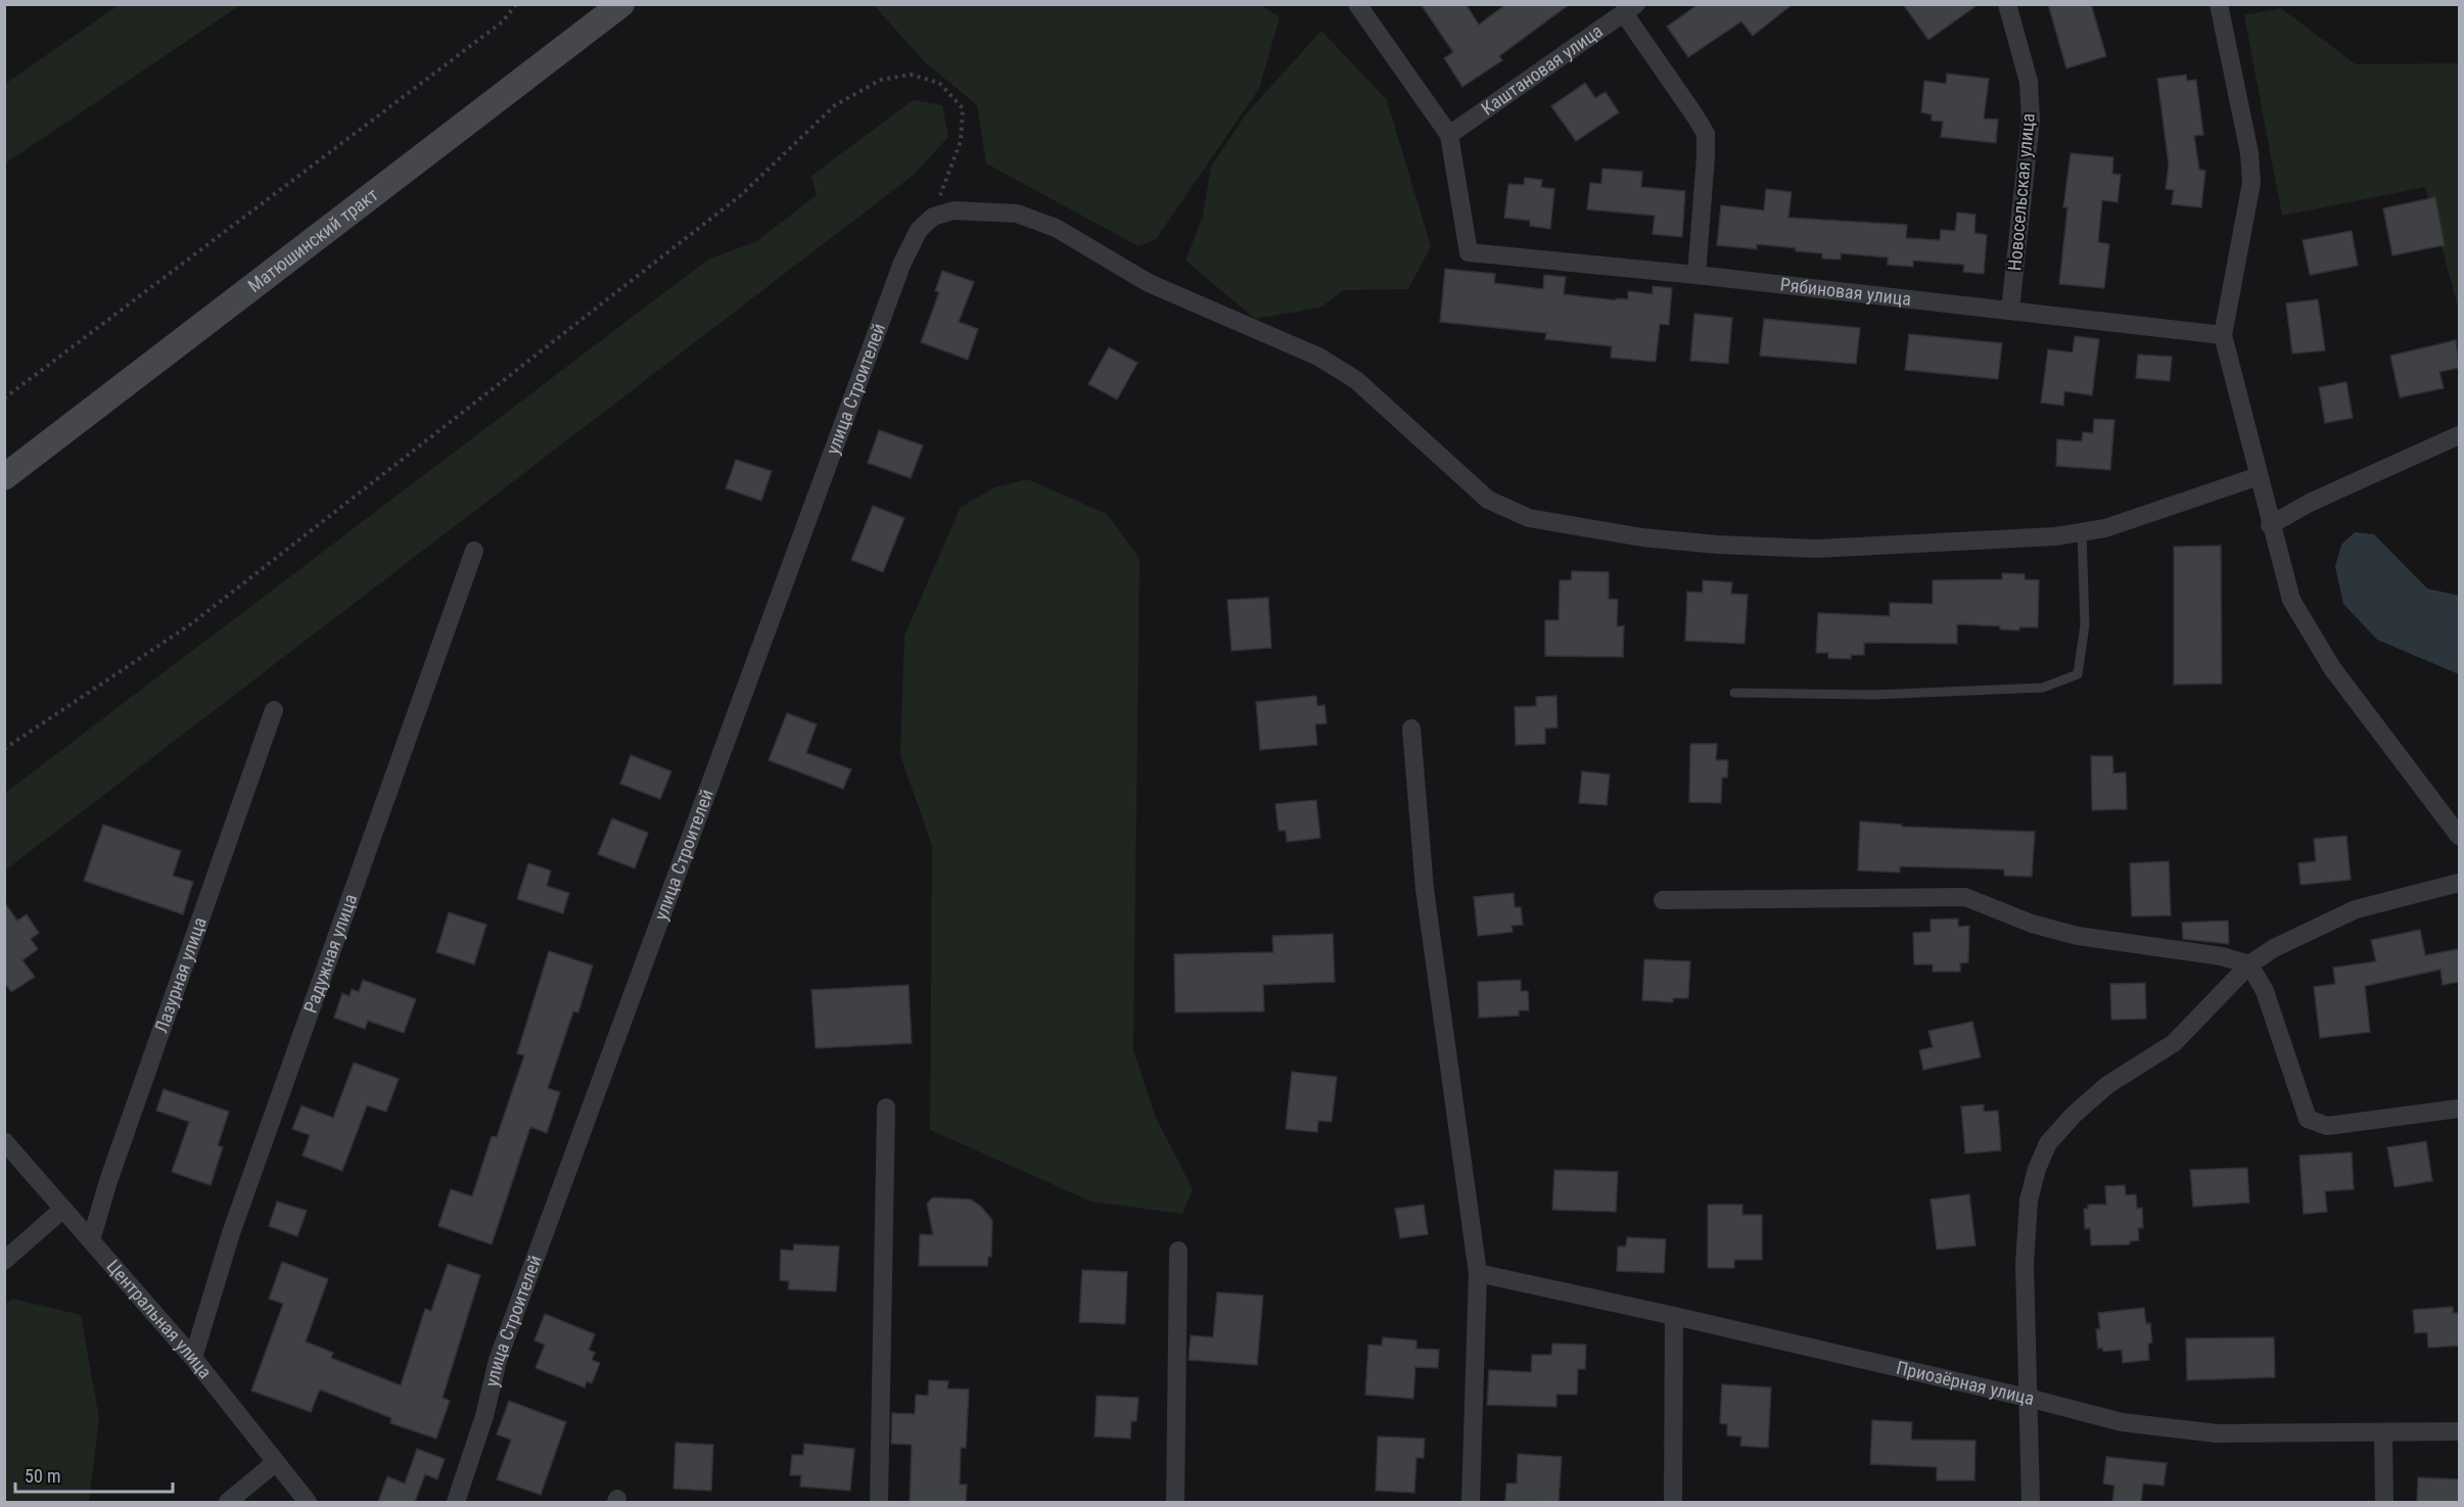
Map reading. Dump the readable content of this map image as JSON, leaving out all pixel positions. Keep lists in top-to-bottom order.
{
  "streets": {
    "main road": ["Матюшинский тракт"],
    "street": [
      "Каштановая улица",
      "Новосельская улица",
      "Рябиновая улица",
      "улица Строителей",
      "Радужная улица",
      "Лазурная улица",
      "Центральная улица",
      "Приозёрная улица"
    ]
  },
  "crossings": [
    ["Каштановая улица", "Рябиновая улица"],
    ["Новосельская улица", "Рябиновая улица"],
    ["Радужная улица", "Центральная улица"],
    ["Лазурная улица", "Центральная улица"]
  ],
  "scale_bar": "50 m"
}
